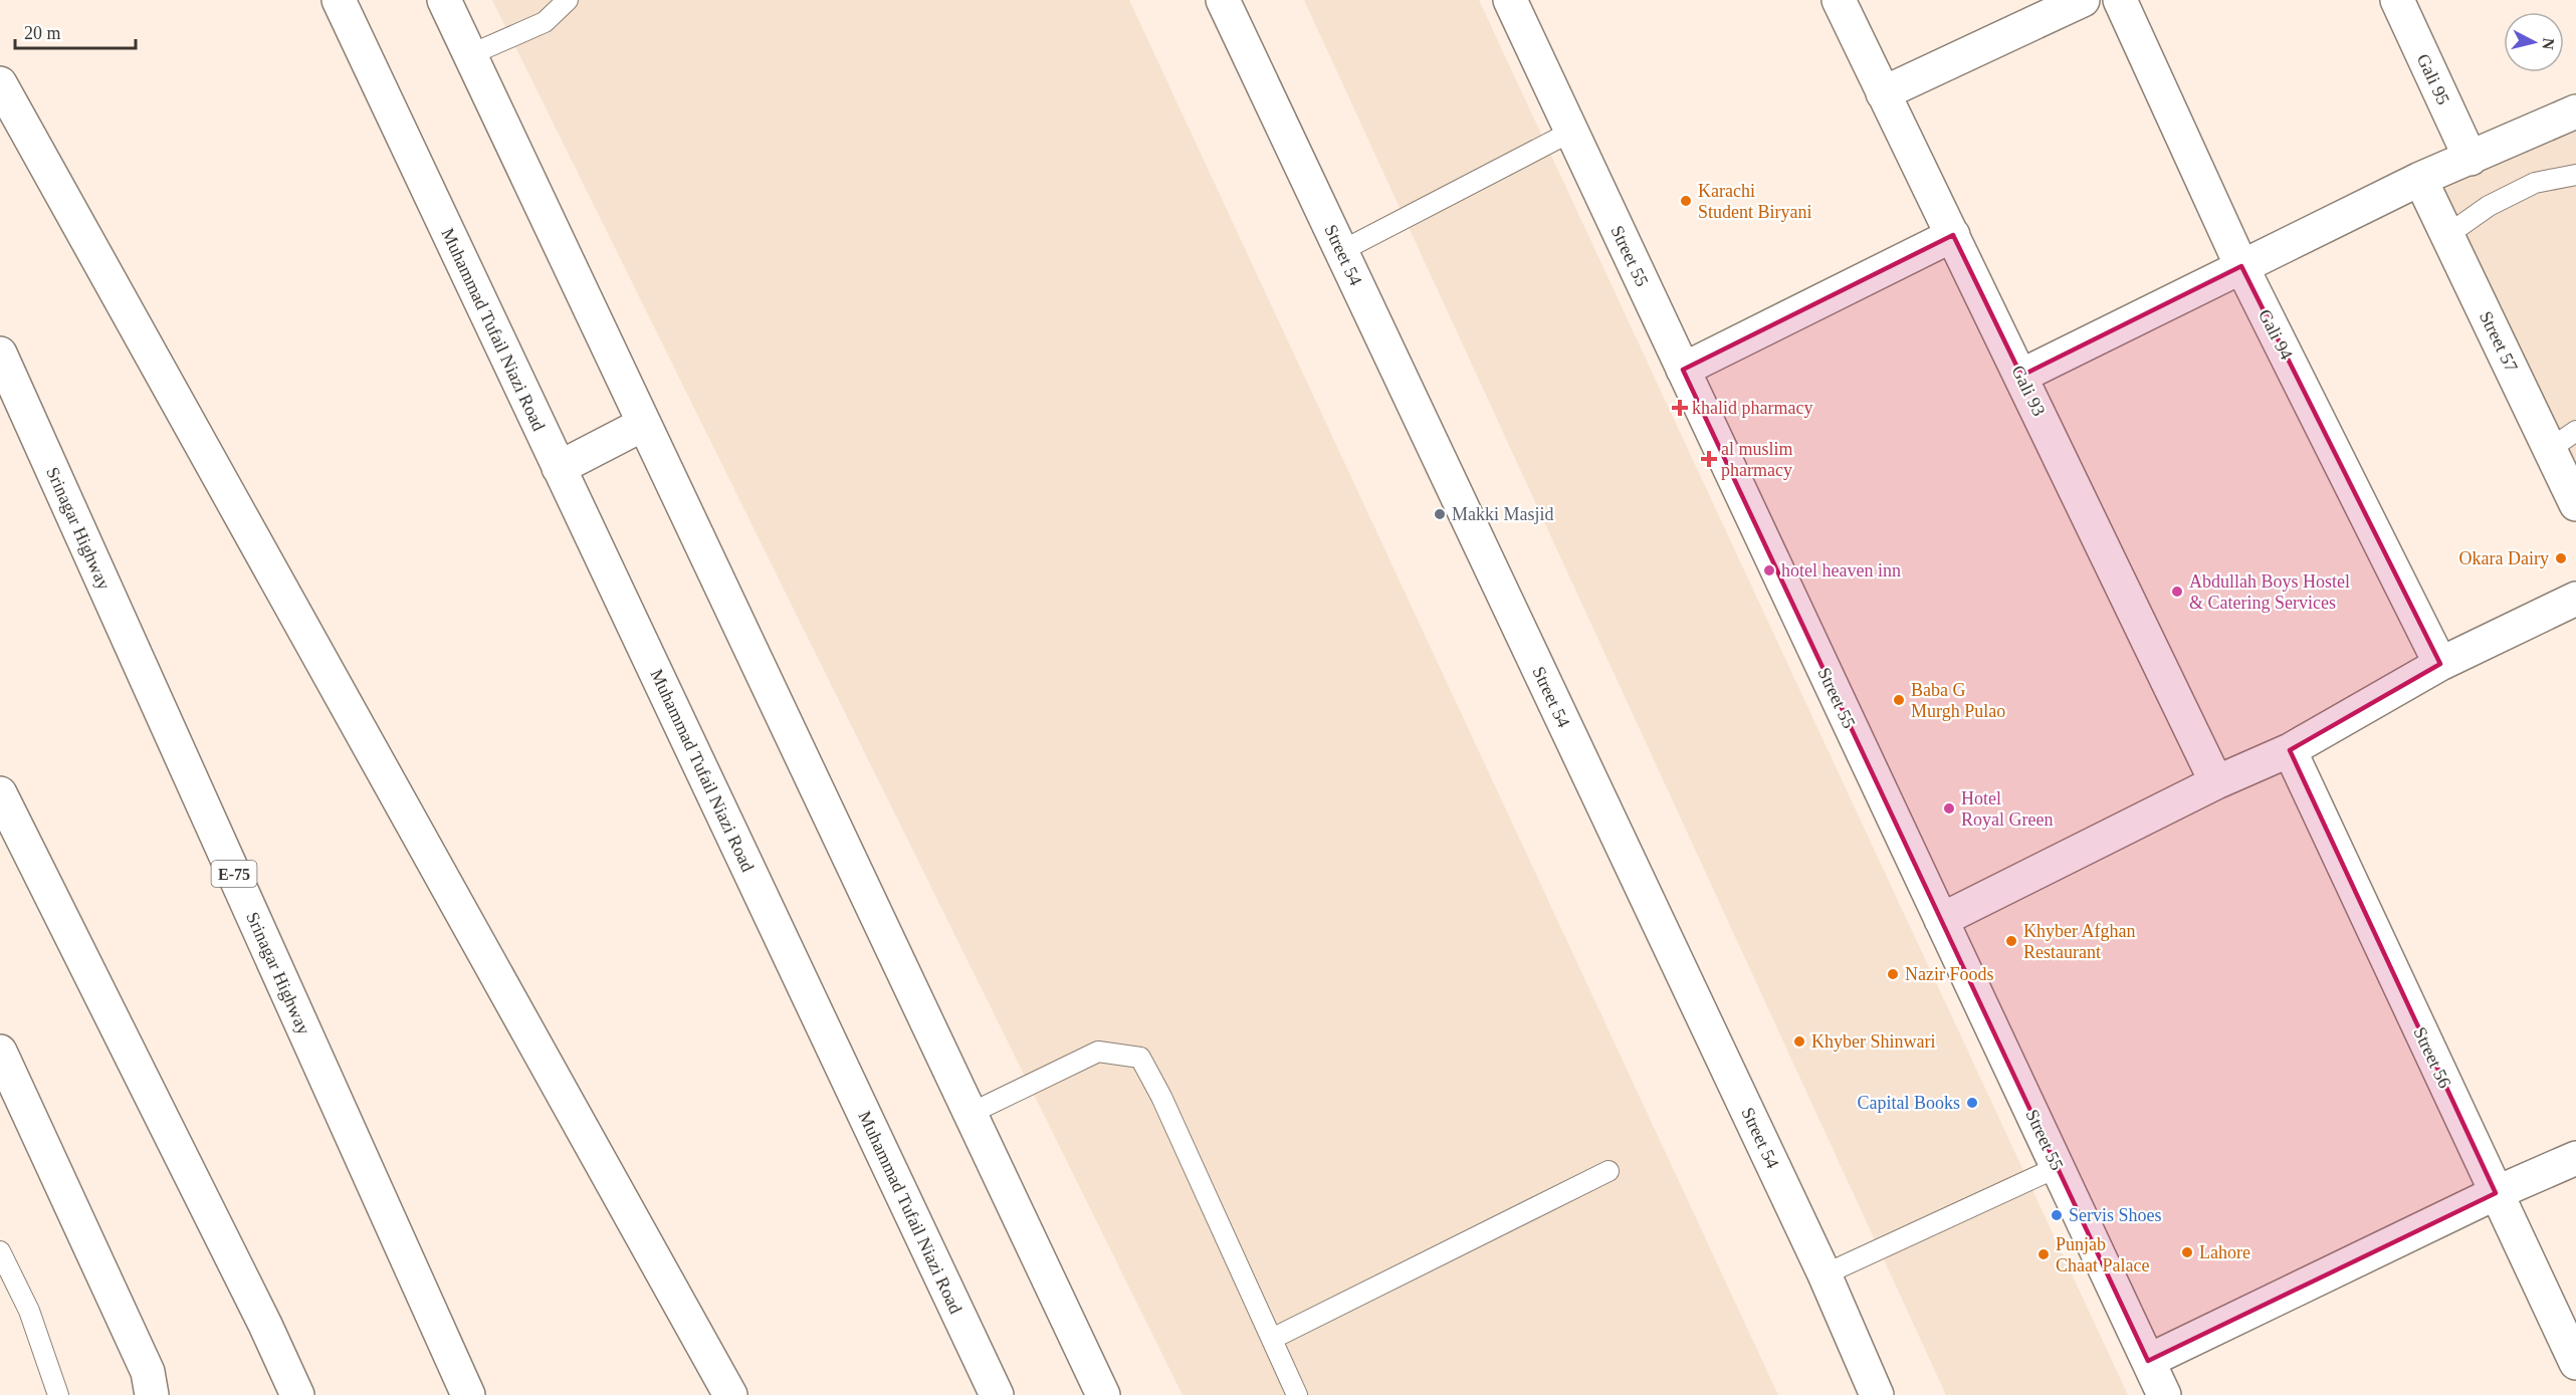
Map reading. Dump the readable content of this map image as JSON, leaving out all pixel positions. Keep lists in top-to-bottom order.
{
  "streets": {
    "main road": [
      "Gali 95",
      "Street 54",
      "Street 55",
      "Muhammad Tufail Niazi Road",
      "Gali 94",
      "Street 57",
      "Gali 93",
      "Srinagar Highway",
      "E-75",
      "Street 56"
    ]
  },
  "places": {
    "other": [
      "Karachi Student Biryani",
      "Makki Masjid",
      "Okara Dairy",
      "hotel heaven inn",
      "Abdullah Boys Hostel & Catering Services",
      "Baba G Murgh Pulao",
      "Hotel Royal Green",
      "Khyber Afghan Restaurant",
      "Nazir Foods",
      "Khyber Shinwari",
      "Capital Books",
      "Servis Shoes",
      "Lahore",
      "Punjab Chaat Palace"
    ],
    "health": ["khalid pharmacy", "al muslim pharmacy"]
  },
  "scale_bar": "20 m",
  "north": "right"
}
